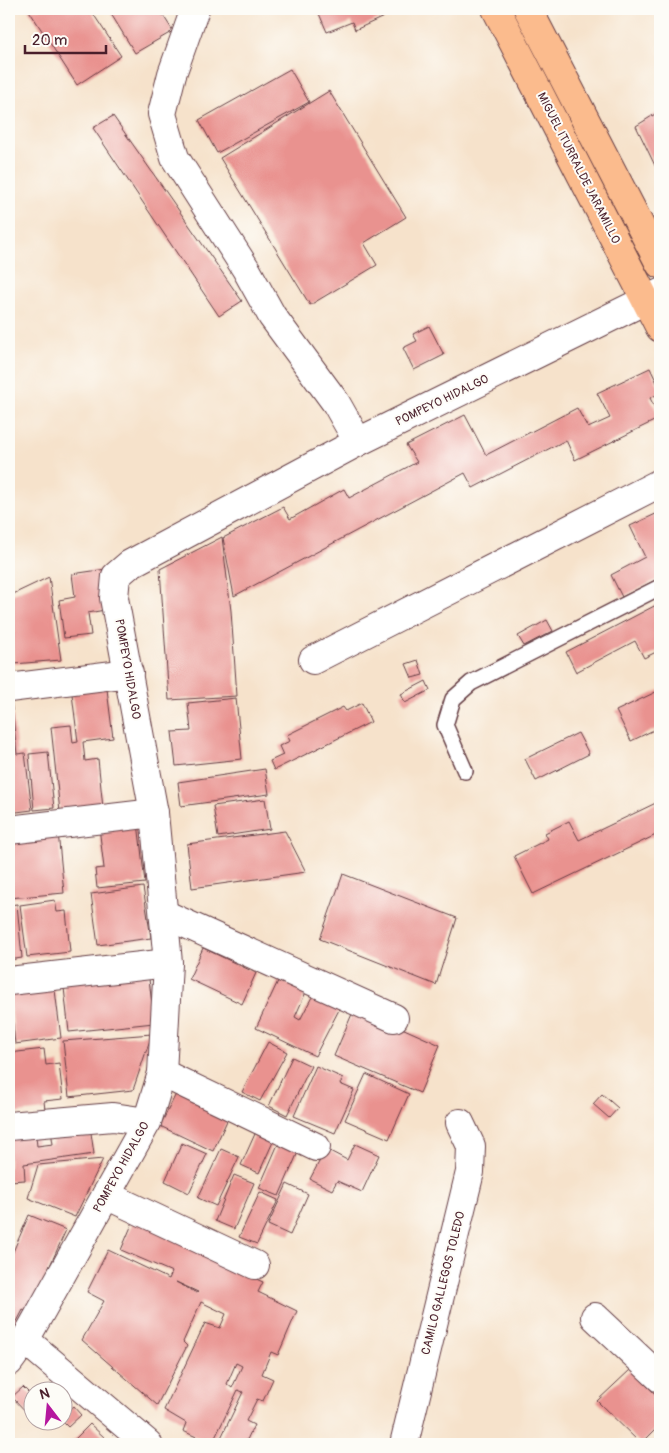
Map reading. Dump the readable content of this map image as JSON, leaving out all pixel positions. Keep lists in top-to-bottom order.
{
  "streets": {
    "main road": ["MIGUEL ITURRALDE JARAMILLO"],
    "street": ["POMPEYO HIDALGO", "CAMILO GALLEGOS TOLEDO"]
  },
  "crossings": [
    ["MIGUEL ITURRALDE JARAMILLO", "POMPEYO HIDALGO"]
  ],
  "scale_bar": "20 m",
  "north": "top"
}
